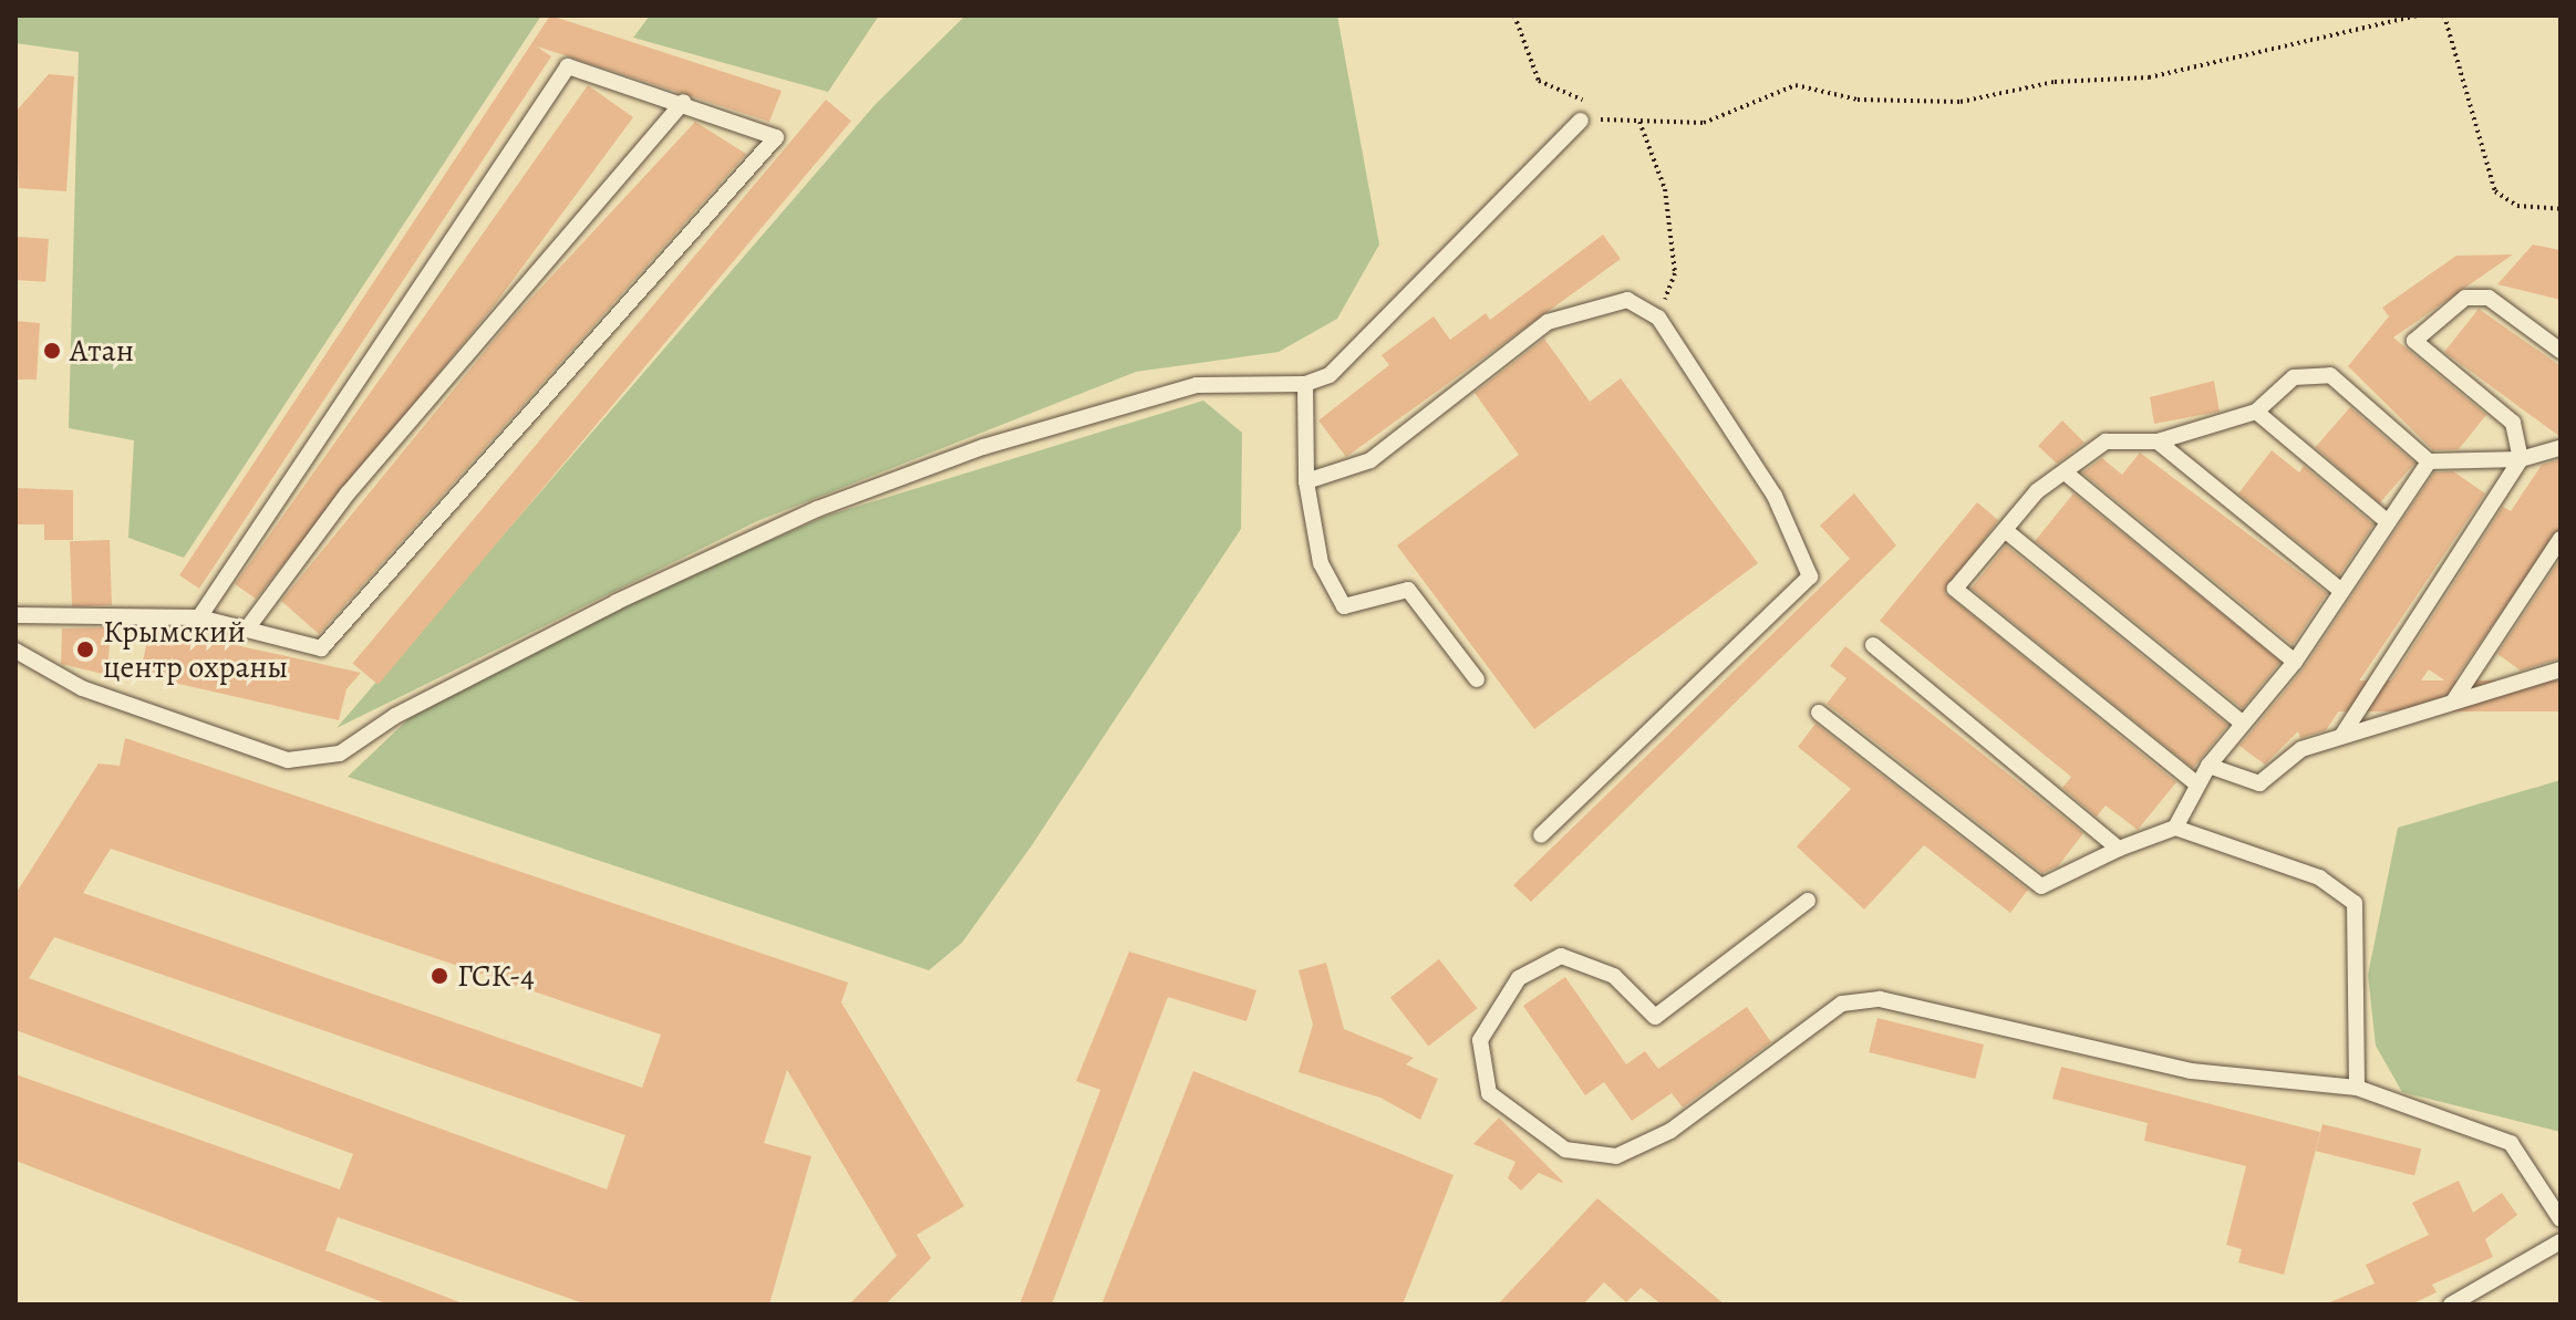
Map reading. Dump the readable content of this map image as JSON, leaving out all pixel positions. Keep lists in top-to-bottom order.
{
  "places": ["Атан", "Крымский центр охраны", "ГСК-4"]
}
